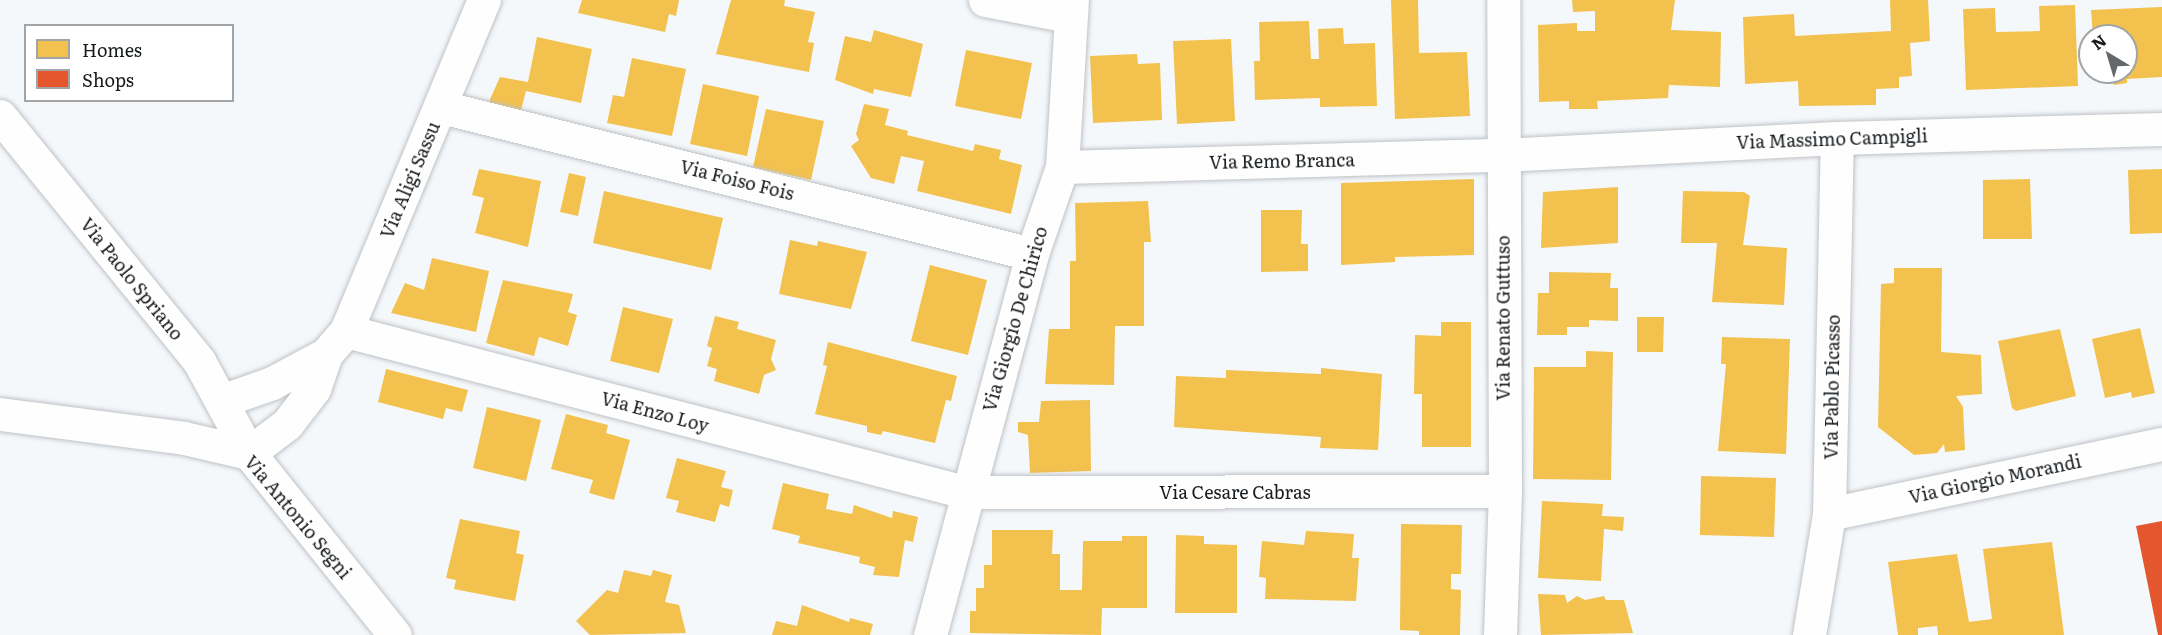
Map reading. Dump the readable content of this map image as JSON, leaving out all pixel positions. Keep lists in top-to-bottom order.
{
  "streets": {
    "street": [
      "Via Massimo Campigli",
      "Via Remo Branca",
      "Via Aligi Sassu",
      "Via Foiso Fois",
      "Via Paolo Spriano",
      "Via Renato Guttuso",
      "Via Giorgio De Chirico",
      "Via Pablo Picasso",
      "Via Enzo Loy",
      "Via Giorgio Morandi",
      "Via Cesare Cabras",
      "Via Antonio Segni"
    ]
  },
  "crossings": [
    ["Via Massimo Campigli", "Via Remo Branca"],
    ["Via Massimo Campigli", "Via Renato Guttuso"],
    ["Via Massimo Campigli", "Via Pablo Picasso"],
    ["Via Remo Branca", "Via Renato Guttuso"],
    ["Via Remo Branca", "Via Giorgio De Chirico"],
    ["Via Aligi Sassu", "Via Foiso Fois"],
    ["Via Aligi Sassu", "Via Paolo Spriano"],
    ["Via Aligi Sassu", "Via Enzo Loy"],
    ["Via Aligi Sassu", "Via Antonio Segni"],
    ["Via Foiso Fois", "Via Giorgio De Chirico"],
    ["Via Paolo Spriano", "Via Antonio Segni"],
    ["Via Renato Guttuso", "Via Cesare Cabras"],
    ["Via Giorgio De Chirico", "Via Enzo Loy"],
    ["Via Giorgio De Chirico", "Via Cesare Cabras"],
    ["Via Pablo Picasso", "Via Giorgio Morandi"],
    ["Via Enzo Loy", "Via Cesare Cabras"]
  ],
  "legend": ["Homes", "Shops"],
  "north": "top left"
}
